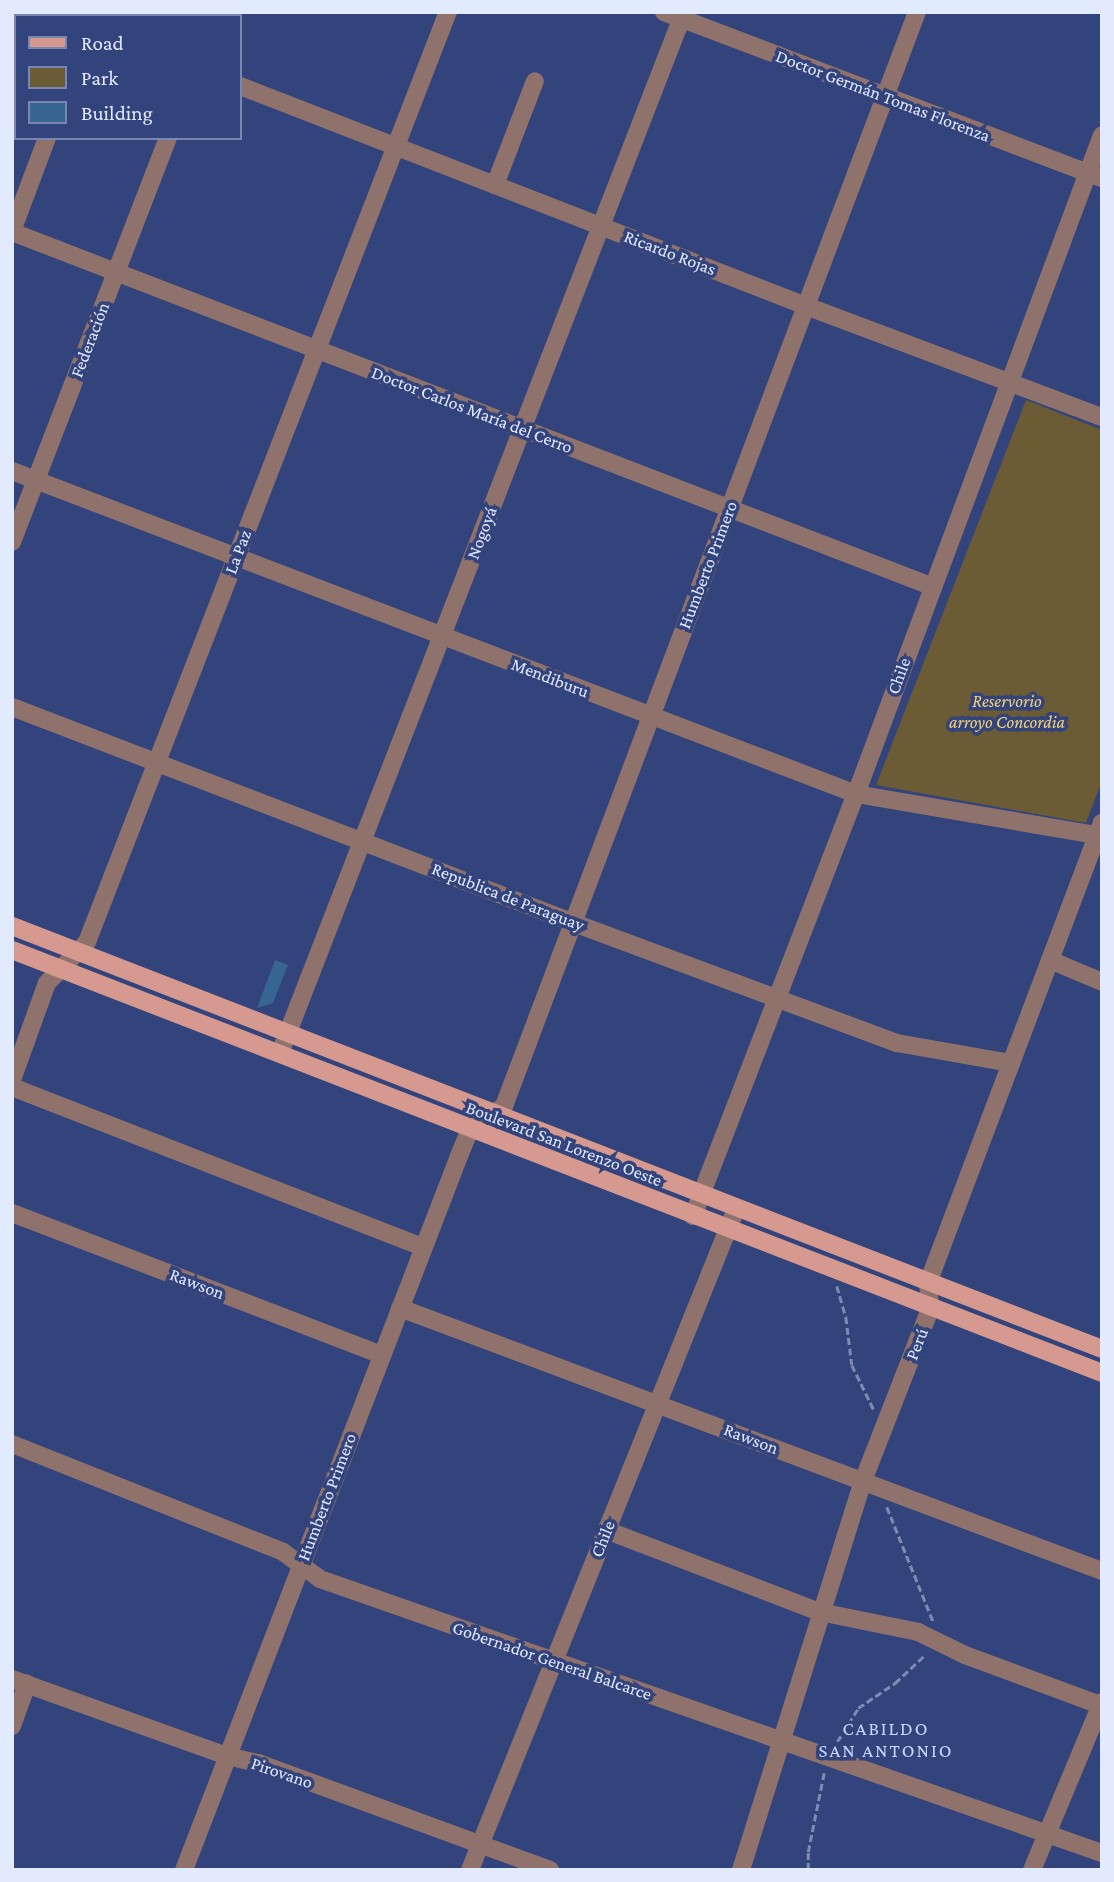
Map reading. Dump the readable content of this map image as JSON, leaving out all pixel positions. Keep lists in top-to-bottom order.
{
  "streets": {
    "main road": ["Boulevard San Lorenzo Oeste"],
    "street": [
      "Doctor Germán Tomas Florenza",
      "Ricardo Rojas",
      "Federación",
      "Doctor Carlos María del Cerro",
      "Nogoyá",
      "La Paz",
      "Humberto Primero",
      "Chile",
      "Mendiburu",
      "Republica de Paraguay",
      "Rawson",
      "Perú",
      "Gobernador General Balcarce",
      "Pirovano"
    ]
  },
  "crossings": [
    ["Doctor Germán Tomas Florenza", "Nogoyá"],
    ["Doctor Germán Tomas Florenza", "Humberto Primero"],
    ["Doctor Germán Tomas Florenza", "Chile"],
    ["Ricardo Rojas", "Nogoyá"],
    ["Ricardo Rojas", "La Paz"],
    ["Ricardo Rojas", "Humberto Primero"],
    ["Ricardo Rojas", "Chile"],
    ["Federación", "Doctor Carlos María del Cerro"],
    ["Federación", "Mendiburu"],
    ["Doctor Carlos María del Cerro", "Nogoyá"],
    ["Doctor Carlos María del Cerro", "La Paz"],
    ["Doctor Carlos María del Cerro", "Humberto Primero"],
    ["Doctor Carlos María del Cerro", "Chile"],
    ["Nogoyá", "Mendiburu"],
    ["Nogoyá", "Republica de Paraguay"],
    ["Nogoyá", "Boulevard San Lorenzo Oeste"],
    ["La Paz", "Mendiburu"],
    ["La Paz", "Republica de Paraguay"],
    ["La Paz", "Boulevard San Lorenzo Oeste"],
    ["Humberto Primero", "Mendiburu"],
    ["Humberto Primero", "Republica de Paraguay"],
    ["Humberto Primero", "Boulevard San Lorenzo Oeste"],
    ["Humberto Primero", "Rawson"],
    ["Humberto Primero", "Gobernador General Balcarce"],
    ["Humberto Primero", "Pirovano"],
    ["Chile", "Mendiburu"],
    ["Chile", "Republica de Paraguay"],
    ["Chile", "Boulevard San Lorenzo Oeste"],
    ["Chile", "Rawson"],
    ["Chile", "Gobernador General Balcarce"],
    ["Chile", "Pirovano"],
    ["Mendiburu", "Perú"],
    ["Republica de Paraguay", "Perú"],
    ["Boulevard San Lorenzo Oeste", "Perú"],
    ["Rawson", "Perú"],
    ["Perú", "Gobernador General Balcarce"]
  ],
  "districts": ["CABILDO SAN ANTONIO"],
  "parks": ["Reservorio arroyo Concordia"],
  "legend": ["Road", "Park", "Building"]
}
